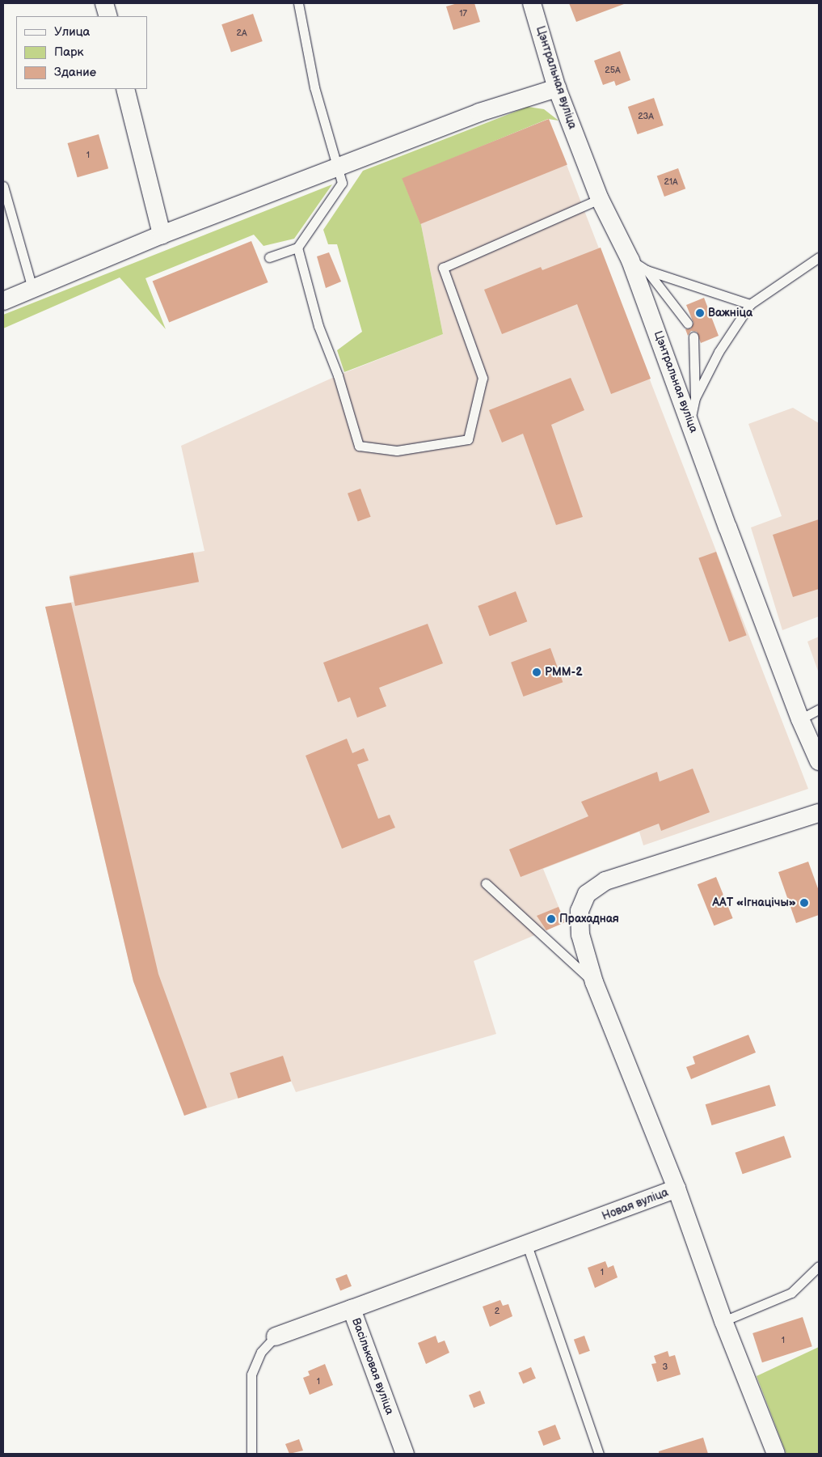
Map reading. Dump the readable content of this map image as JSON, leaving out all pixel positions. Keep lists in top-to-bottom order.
{
  "streets": {
    "street": ["Цэнтральная вуліца", "Новая вуліца", "Васільковая вуліца"]
  },
  "crossings": [
    ["Новая вуліца", "Васільковая вуліца"]
  ],
  "places": [
    "Важніца",
    "РММ-2",
    "ААТ «Ігнацічы»",
    "Прахадная"
  ],
  "house_numbers": [
    "17",
    "2А",
    "25А",
    "23А",
    "1",
    "21А",
    "1",
    "2",
    "1",
    "3",
    "1"
  ],
  "legend": ["Улица", "Парк", "Здание"]
}
